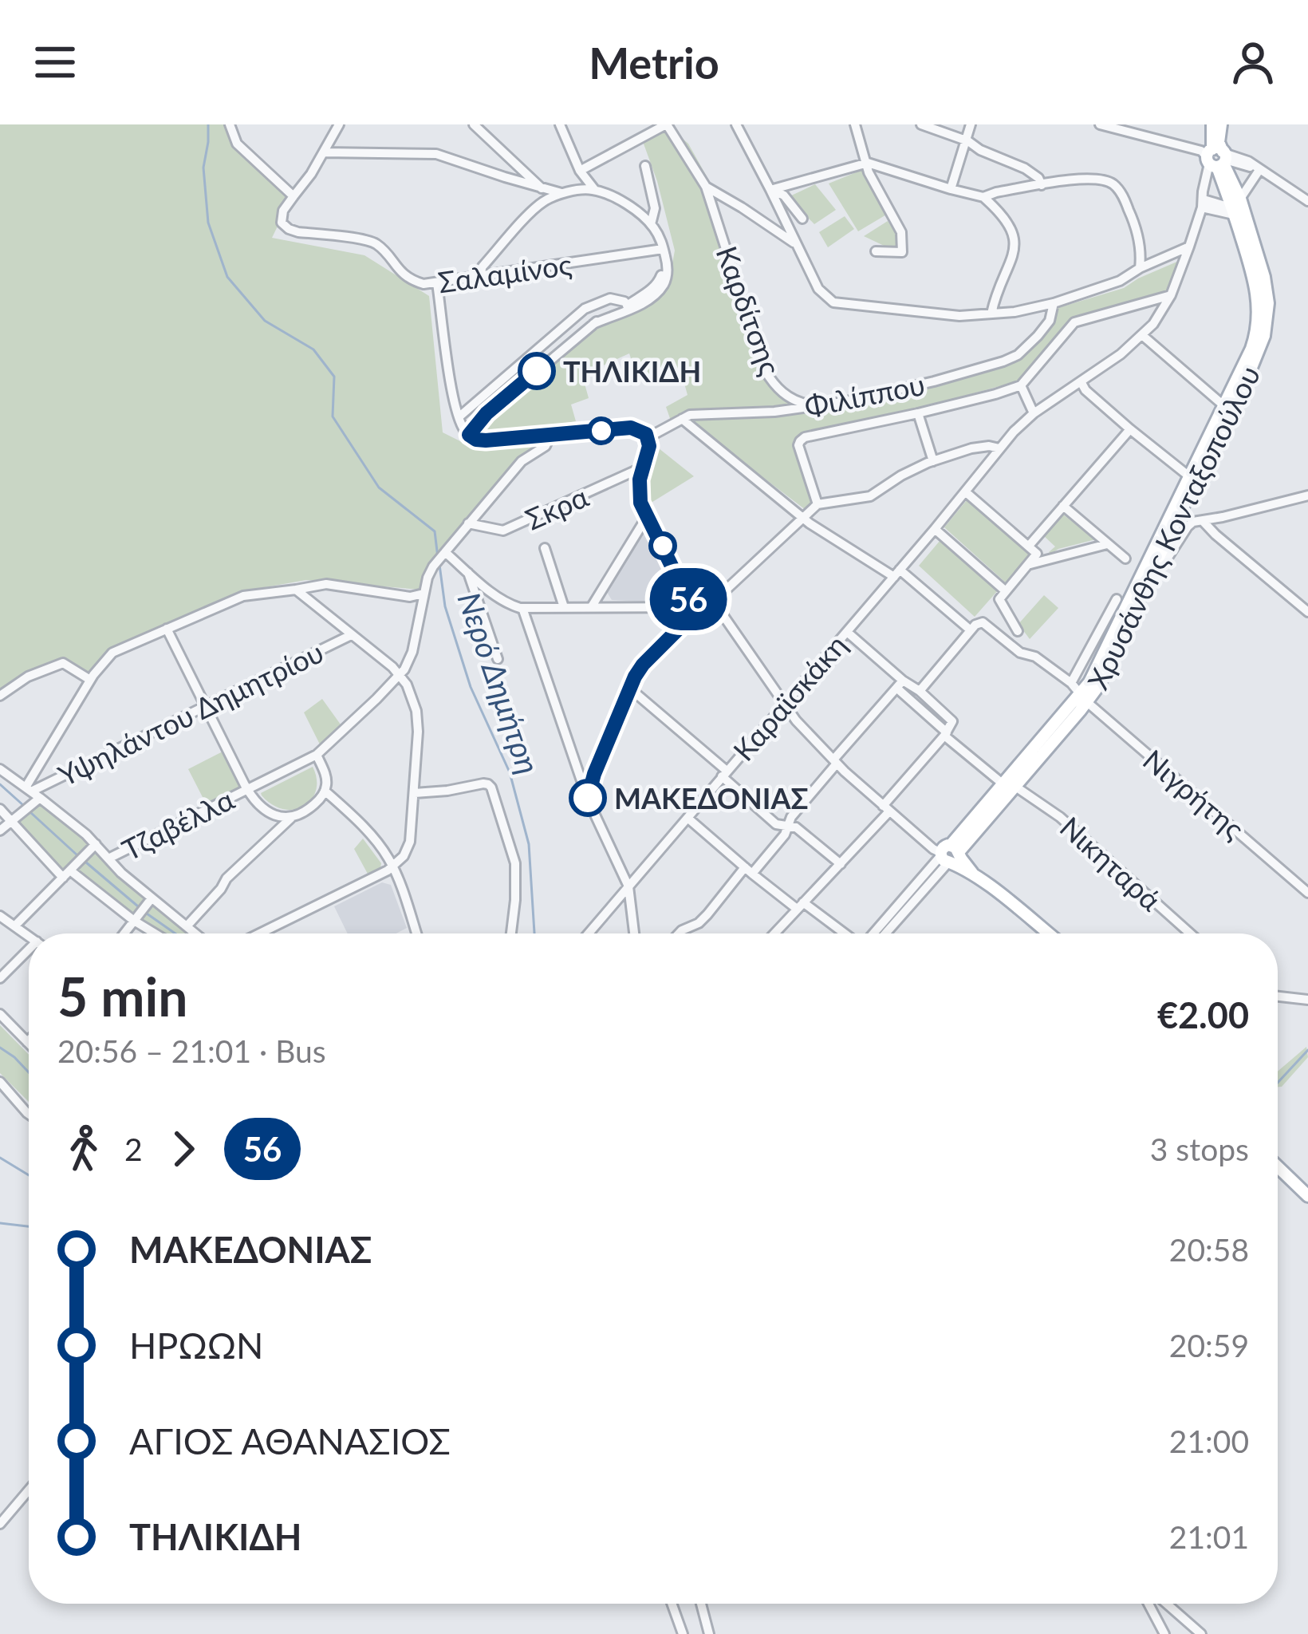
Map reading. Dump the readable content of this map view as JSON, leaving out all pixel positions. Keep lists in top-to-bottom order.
{
  "streets": {
    "main road": ["Χρυσάνθης Κονταξοπούλου"],
    "street": [
      "Σαλαμίνος",
      "Καρδίτσης",
      "Φιλίππου",
      "Σκρα",
      "Καραϊσκάκη",
      "Υψηλάντου Δημητρίου",
      "Νιγρήτης",
      "Τζαβέλλα",
      "Νικηταρά"
    ]
  },
  "crossings": [
    ["Καρδίτσης", "Φιλίππου"],
    ["Χρυσάνθης Κονταξοπούλου", "Καραϊσκάκη"],
    ["Χρυσάνθης Κονταξοπούλου", "Νιγρήτης"],
    ["Χρυσάνθης Κονταξοπούλου", "Νικηταρά"]
  ],
  "water": ["Νερό Δημήτρη"],
  "places": ["ΤΗΛΙΚΙΔΗ", "ΜΑΚΕΔΟΝΙΑΣ"],
  "lines": ["bus line 56"],
  "page": {
    "header": "Metrio",
    "on_map": "56",
    "heading": ["5 min", "20:56 – 21:01 · Bus", "€2.00"],
    "legs": ["2", "56", "3 stops"],
    "list": [
      {
        "name": "ΜΑΚΕΔΟΝΙΑΣ",
        "value": "20:58"
      },
      {
        "name": "ΗΡΩΩΝ",
        "value": "20:59"
      },
      {
        "name": "ΑΓΙΟΣ ΑΘΑΝΑΣΙΟΣ",
        "value": "21:00"
      },
      {
        "name": "ΤΗΛΙΚΙΔΗ",
        "value": "21:01"
      }
    ]
  }
}
